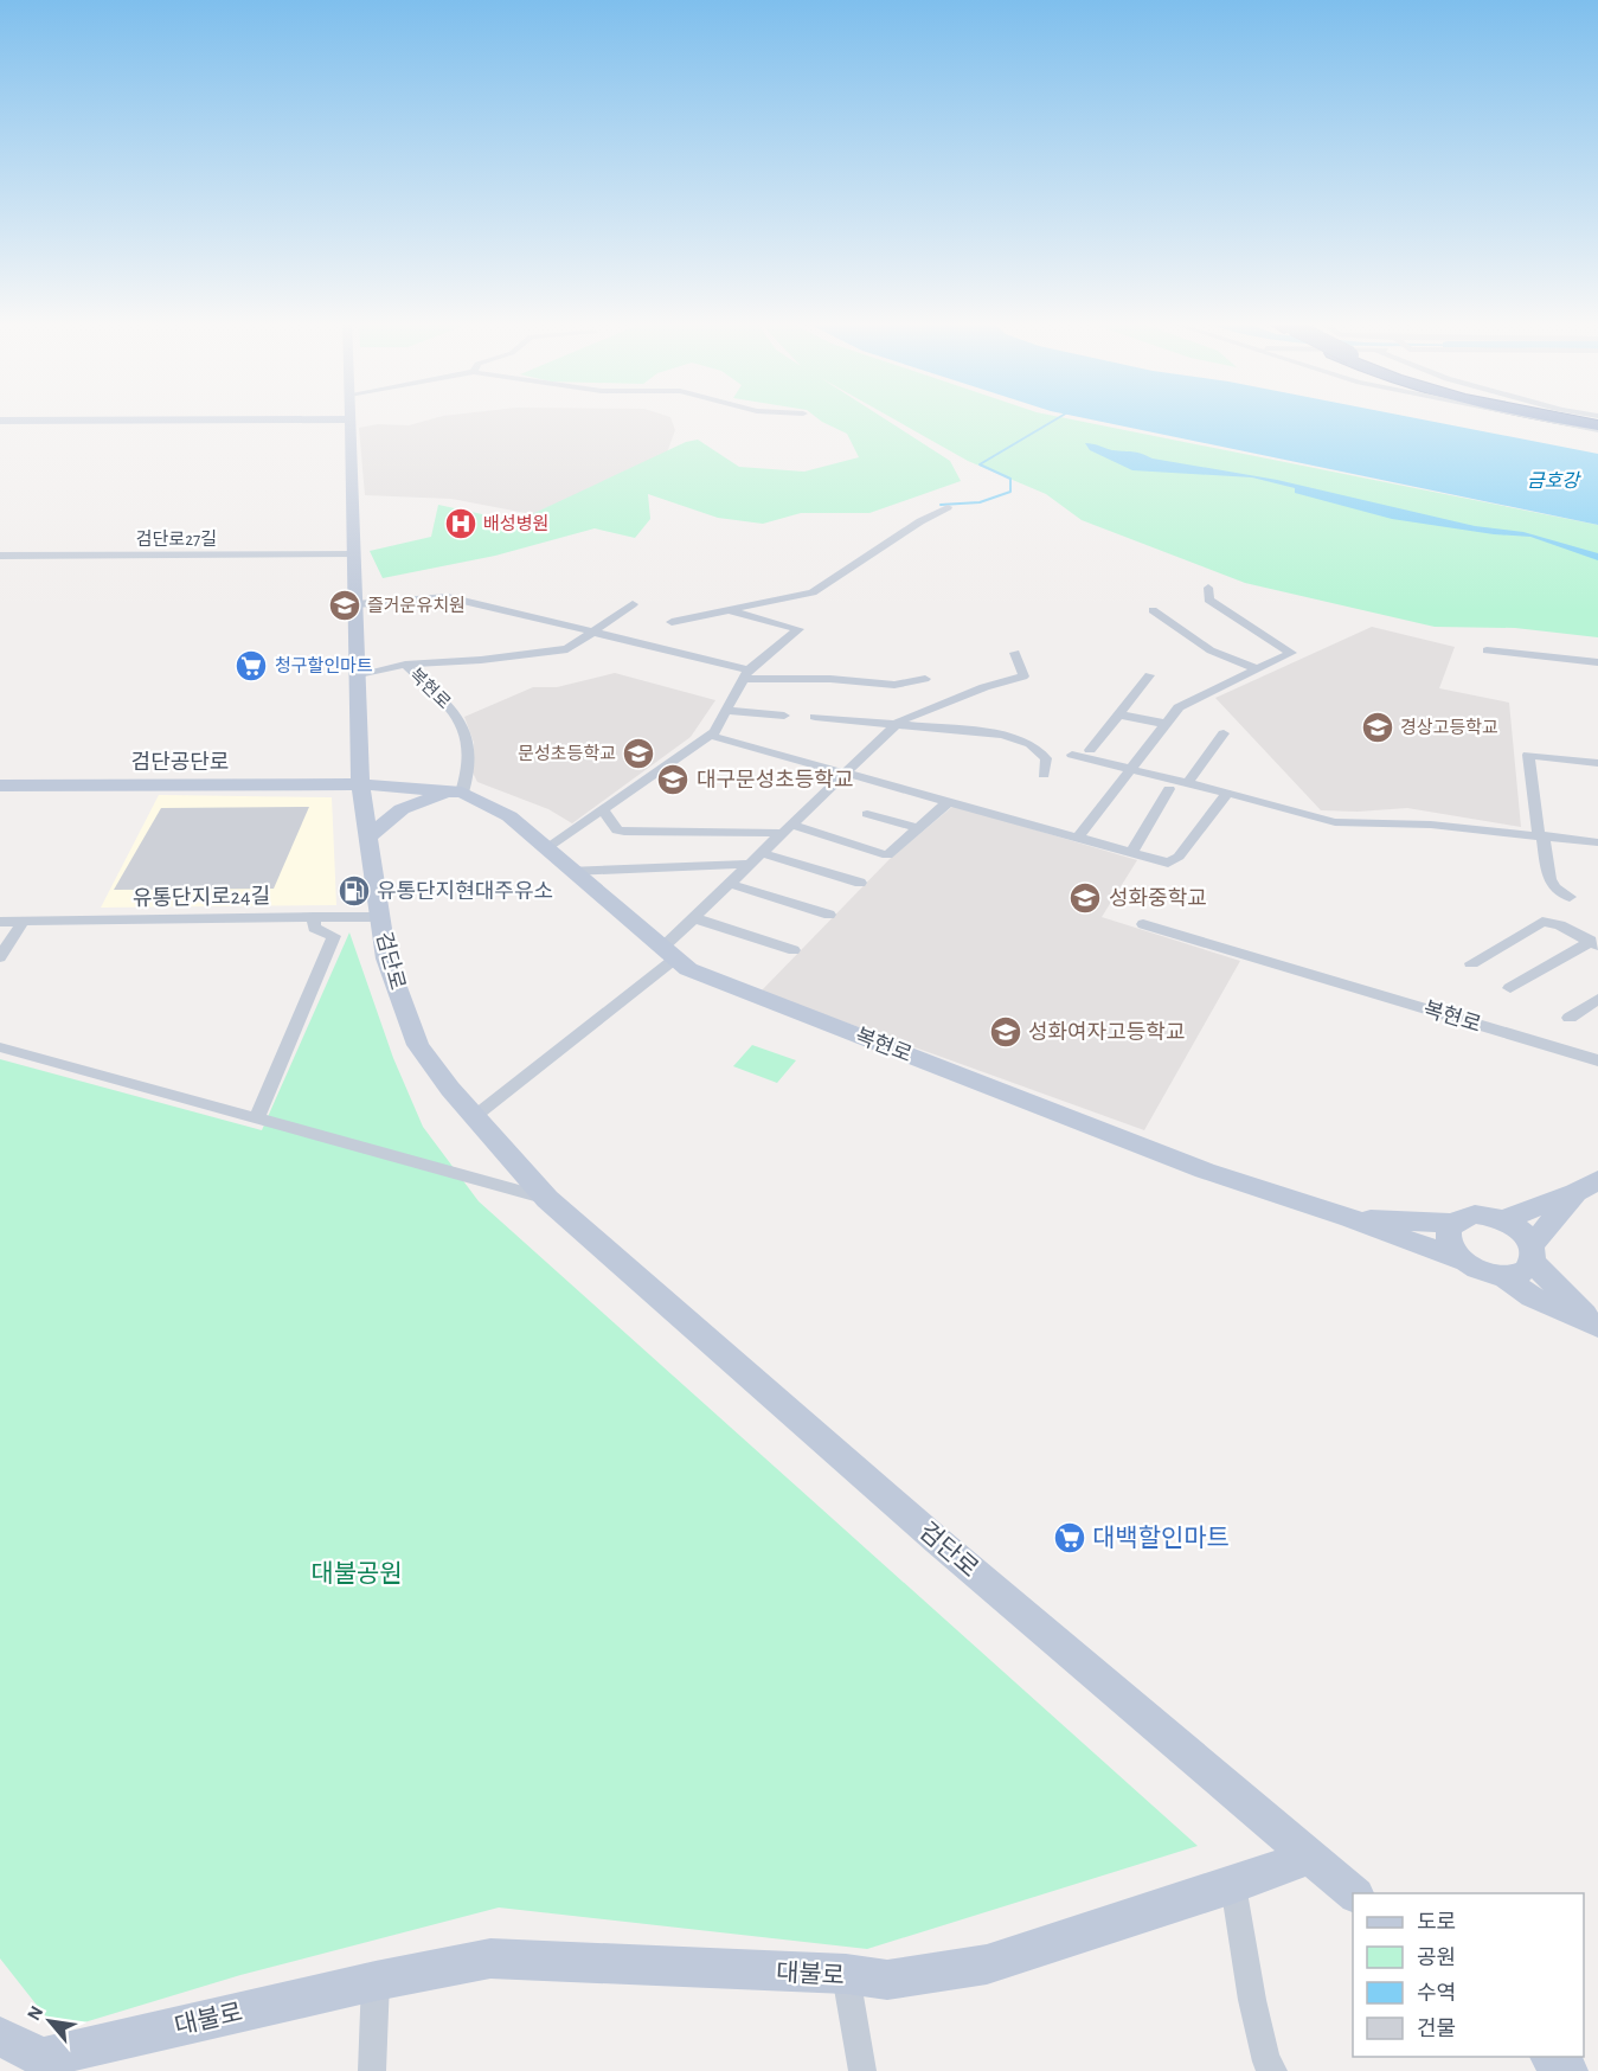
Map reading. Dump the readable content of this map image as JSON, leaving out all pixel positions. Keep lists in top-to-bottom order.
{
  "streets": {
    "main road": [
      "복현로",
      "검단공단로",
      "검단로",
      "대불로"
    ],
    "street": ["검단로27길", "유통단지로24길"]
  },
  "crossings": [
    ["검단로27길", "검단로"],
    ["복현로", "검단공단로"],
    ["복현로", "검단로"],
    ["검단공단로", "검단로"],
    ["유통단지로24길", "검단로"],
    ["검단로", "대불로"]
  ],
  "water": ["금호강"],
  "parks": ["대불공원"],
  "places": {
    "hospital": ["배성병원"],
    "school or university": [
      "즐거운유치원",
      "경상고등학교",
      "문성초등학교",
      "대구문성초등학교",
      "성화중학교",
      "성화여자고등학교"
    ],
    "supermarket": ["청구할인마트", "대백할인마트"],
    "fuel station": ["유통단지현대주유소"]
  },
  "legend": [
    "도로",
    "공원",
    "수역",
    "건물"
  ],
  "north": "top left"
}
